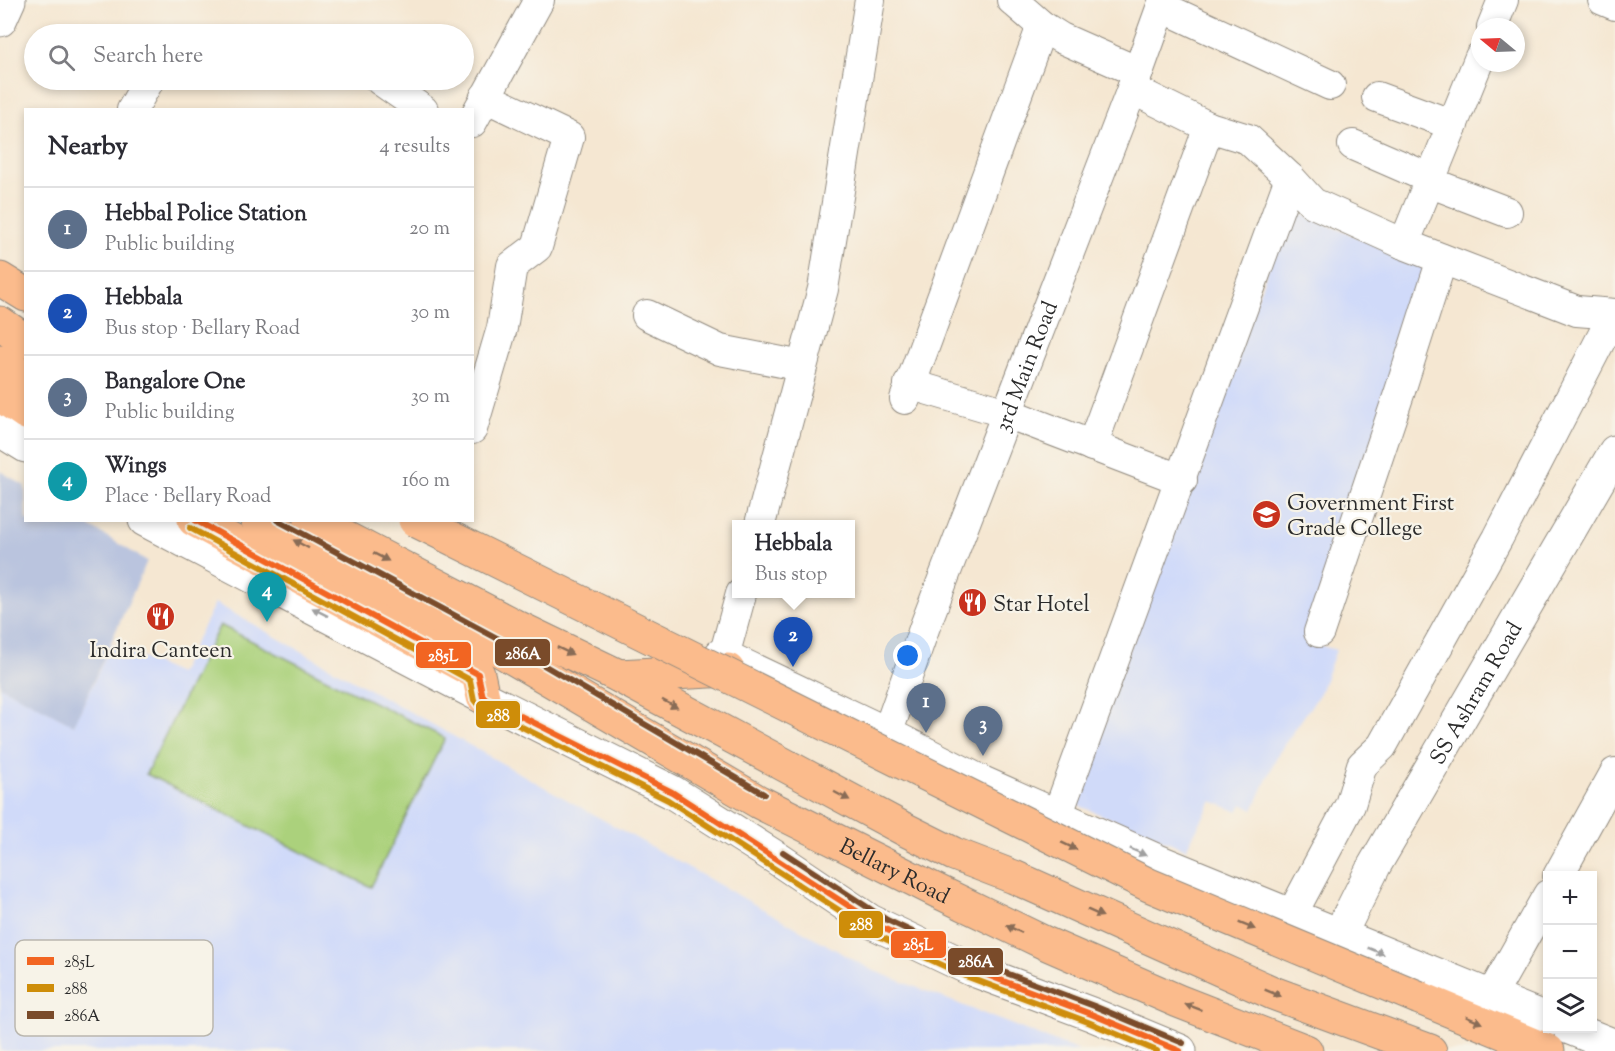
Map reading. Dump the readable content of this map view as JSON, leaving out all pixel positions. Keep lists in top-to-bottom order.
{
  "streets": {
    "highway": ["Bellary Road"],
    "street": ["3rd Main Road", "SS Ashram Road"]
  },
  "places": {
    "school or university": ["Government First Grade College"],
    "restaurant": ["Star Hotel", "Indira Canteen"]
  },
  "lines": ["transit line 285L", "transit line 286A", "transit line 288"],
  "legend": ["285L", "288", "286A"],
  "north": "left",
  "page": {
    "search": "Search here",
    "heading": ["Nearby", "4 results"],
    "list": [
      {
        "mark": "1",
        "name": "Hebbal Police Station",
        "note": "Public building",
        "value": "20 m"
      },
      {
        "mark": "2",
        "name": "Hebbala",
        "note": "Bus stop · Bellary Road",
        "value": "30 m"
      },
      {
        "mark": "3",
        "name": "Bangalore One",
        "note": "Public building",
        "value": "30 m"
      },
      {
        "mark": "4",
        "name": "Wings",
        "note": "Place · Bellary Road",
        "value": "160 m"
      }
    ],
    "popup": ["Hebbala", "Bus stop"],
    "pins": [
      "4",
      "2",
      "1",
      "3"
    ],
    "map_buttons": ["+", "−"]
  }
}
